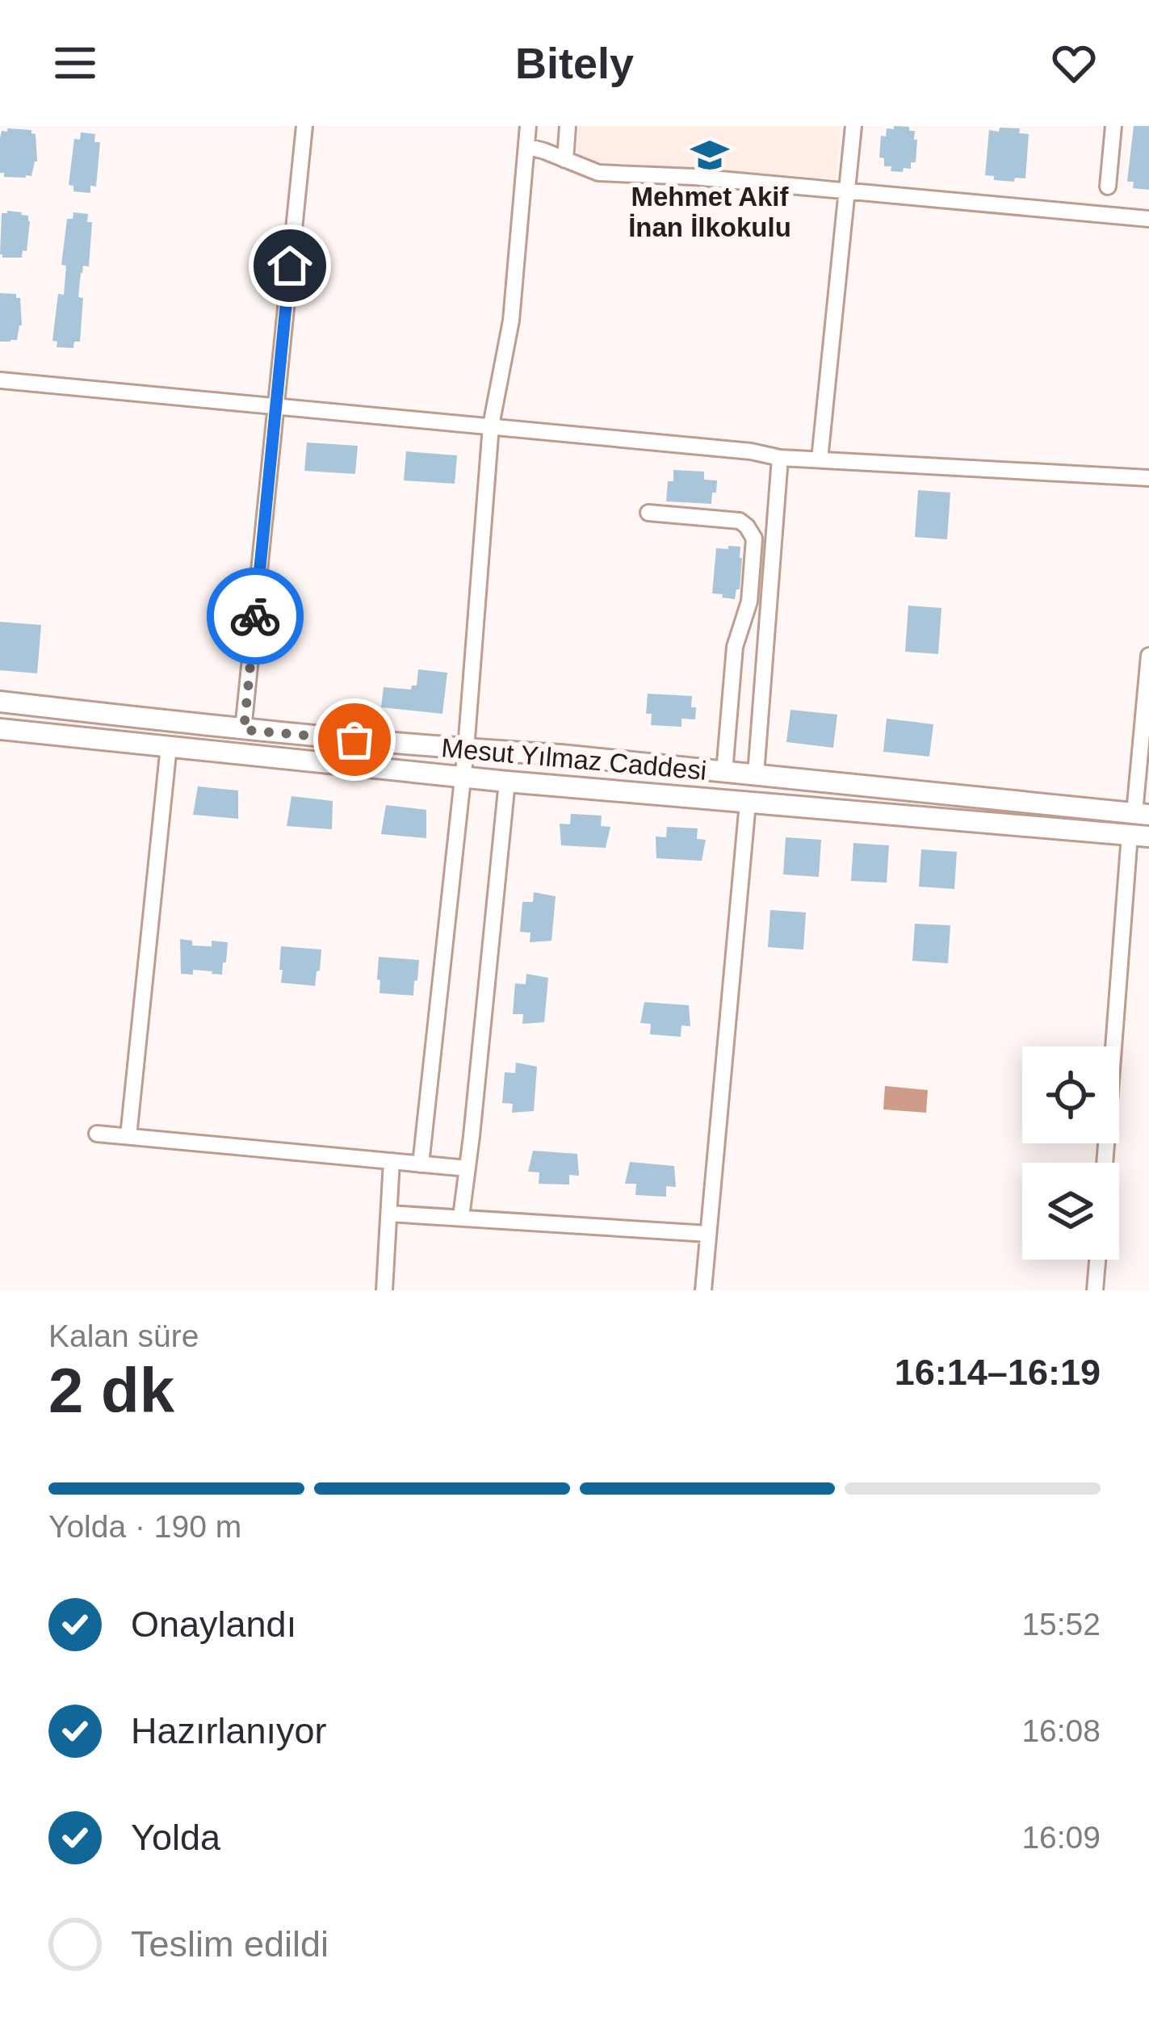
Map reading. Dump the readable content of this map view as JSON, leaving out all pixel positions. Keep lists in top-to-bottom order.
{
  "streets": {
    "main road": ["Mesut Yılmaz Caddesi"]
  },
  "places": {
    "school or university": ["Mehmet Akif İnan İlkokulu"]
  },
  "page": {
    "header": "Bitely",
    "heading": ["2 dk", "Kalan süre", "16:14–16:19"],
    "bar": "Yolda · 190 m",
    "list": [
      ["Onaylandı", "15:52"],
      ["Hazırlanıyor", "16:08"],
      ["Yolda", "16:09"],
      "Teslim edildi"
    ]
  }
}
